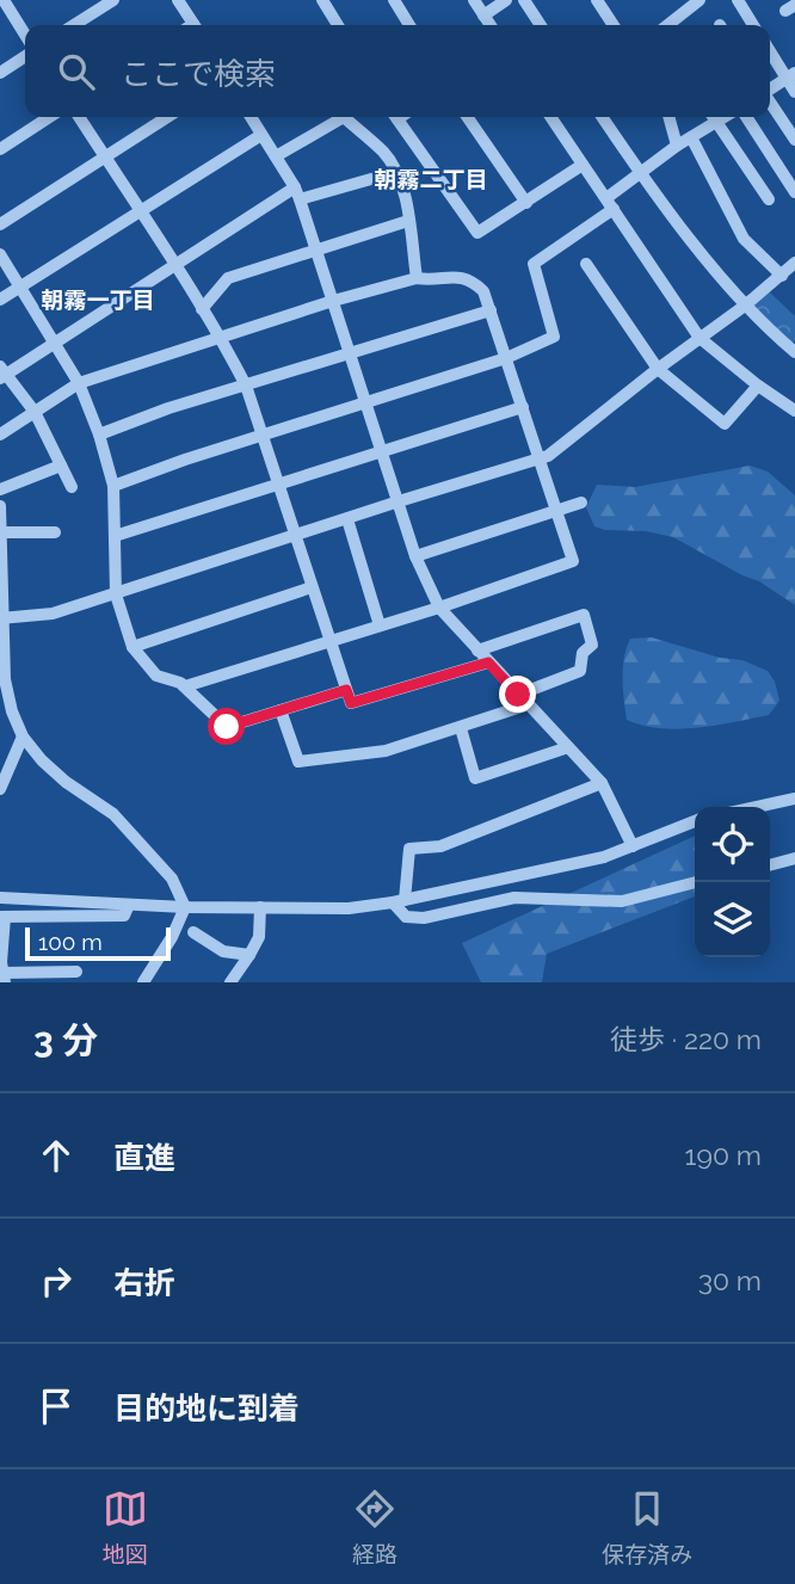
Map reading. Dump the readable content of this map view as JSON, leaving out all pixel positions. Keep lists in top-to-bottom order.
{
  "districts": ["朝霧二丁目", "朝霧一丁目"],
  "scale_bar": "100 m",
  "page": {
    "search": "ここで検索",
    "scale": "100 m",
    "heading": ["3 分", "徒歩 · 220 m"],
    "list": [
      ["直進", "190 m"],
      ["右折", "30 m"],
      "目的地に到着"
    ],
    "nav": ["地図", "経路", "保存済み"]
  }
}
